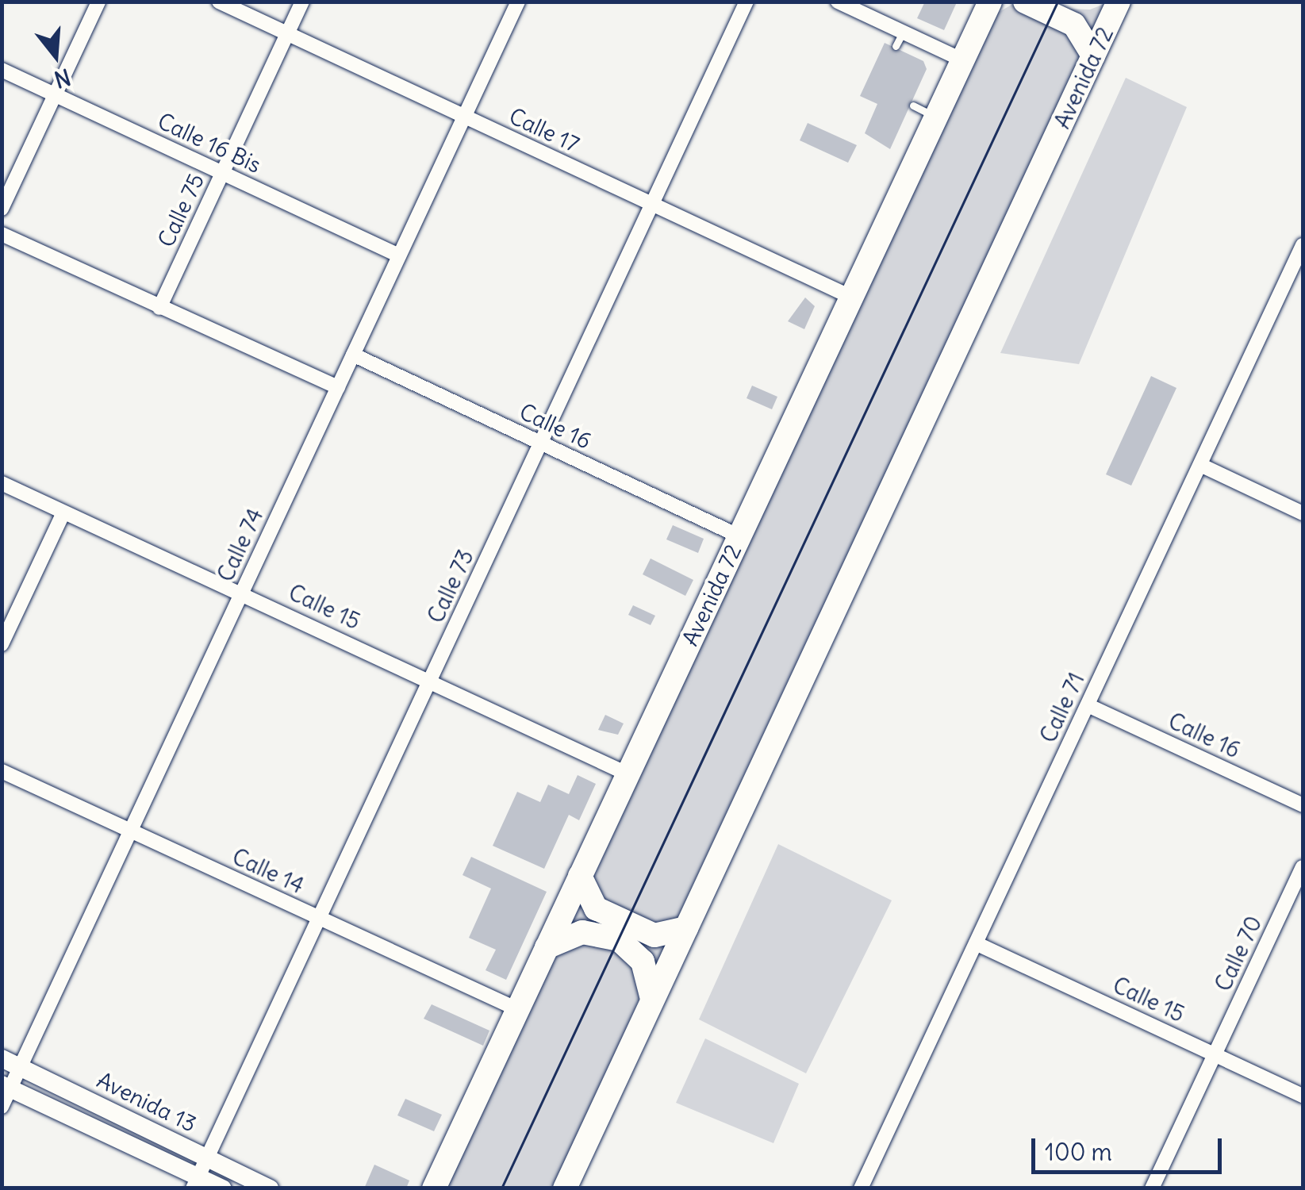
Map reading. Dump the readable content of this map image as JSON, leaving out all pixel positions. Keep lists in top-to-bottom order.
{
  "streets": {
    "highway": ["Avenida 72"],
    "street": [
      "Calle 17",
      "Calle 16 Bis",
      "Calle 75",
      "Calle 16",
      "Calle 74",
      "Calle 73",
      "Calle 15",
      "Calle 71",
      "Calle 14",
      "Calle 70",
      "Avenida 13"
    ]
  },
  "crossings": [
    ["Avenida 72", "Calle 17"],
    ["Avenida 72", "Calle 16"],
    ["Avenida 72", "Calle 15"],
    ["Avenida 72", "Calle 14"],
    ["Calle 17", "Calle 75"],
    ["Calle 17", "Calle 74"],
    ["Calle 17", "Calle 73"],
    ["Calle 16 Bis", "Calle 75"],
    ["Calle 16 Bis", "Calle 74"],
    ["Calle 16", "Calle 74"],
    ["Calle 16", "Calle 73"],
    ["Calle 16", "Calle 71"],
    ["Calle 74", "Calle 15"],
    ["Calle 74", "Calle 14"],
    ["Calle 74", "Avenida 13"],
    ["Calle 73", "Calle 15"],
    ["Calle 73", "Calle 14"],
    ["Calle 73", "Avenida 13"],
    ["Calle 15", "Calle 71"],
    ["Calle 15", "Calle 70"]
  ],
  "scale_bar": "100 m",
  "north": "bottom"
}
